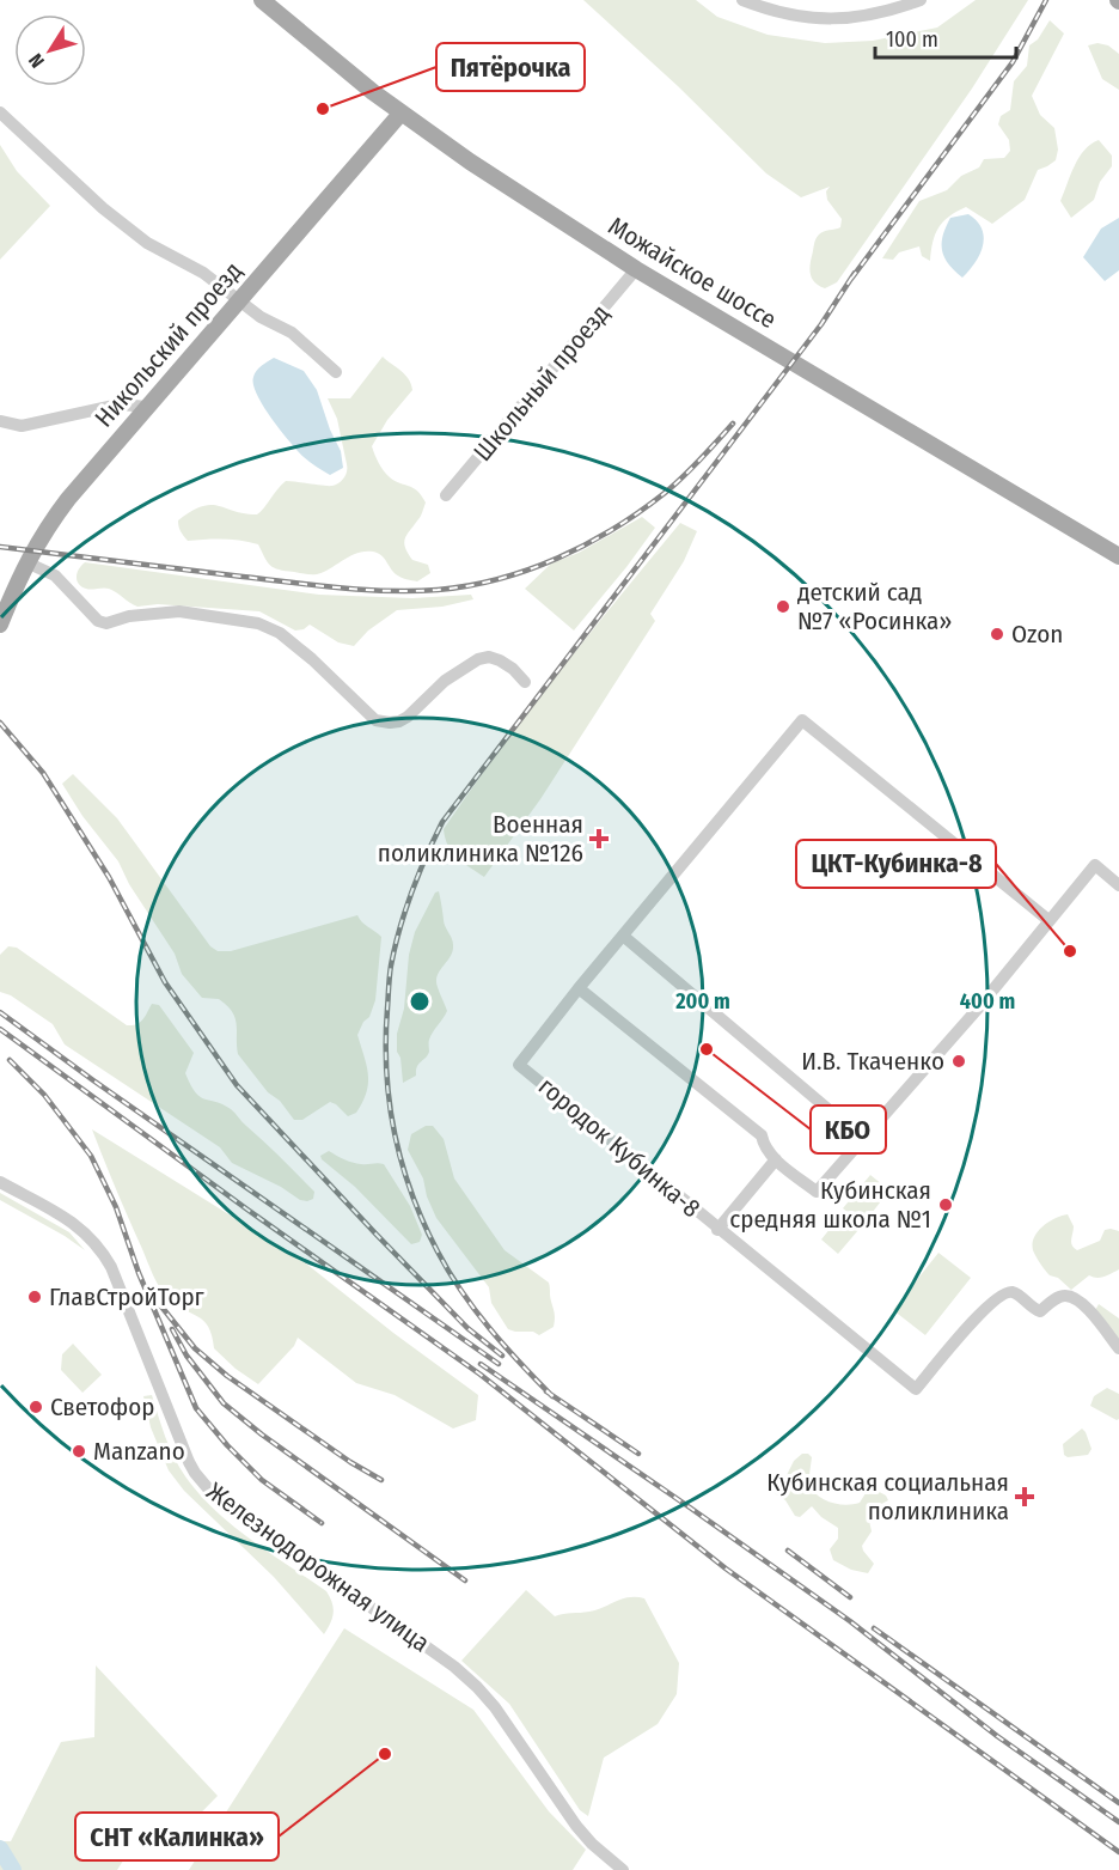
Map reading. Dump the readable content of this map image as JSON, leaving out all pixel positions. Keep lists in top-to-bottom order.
{
  "streets": {
    "main road": ["Можайское шоссе", "Никольский проезд"],
    "street": ["Школьный проезд", "городок Кубинка-8", "Железнодорожная улица"]
  },
  "crossings": [
    ["Можайское шоссе", "Никольский проезд"],
    ["Можайское шоссе", "Школьный проезд"]
  ],
  "places": {
    "other": [
      "Пятёрочка",
      "детский сад №7 «Росинка»",
      "Ozon",
      "ЦКТ-Кубинка-8",
      "КБО",
      "И.В. Ткаченко",
      "Кубинская средняя школа №1",
      "ГлавСтройТорг",
      "Светофор",
      "Manzano",
      "СНТ «Калинка»"
    ],
    "health": ["Военная поликлиника №126", "Кубинская социальная поликлиника"]
  },
  "scale_bar": "100 m",
  "north": "bottom left",
  "rings": ["200 m", "400 m"]
}
